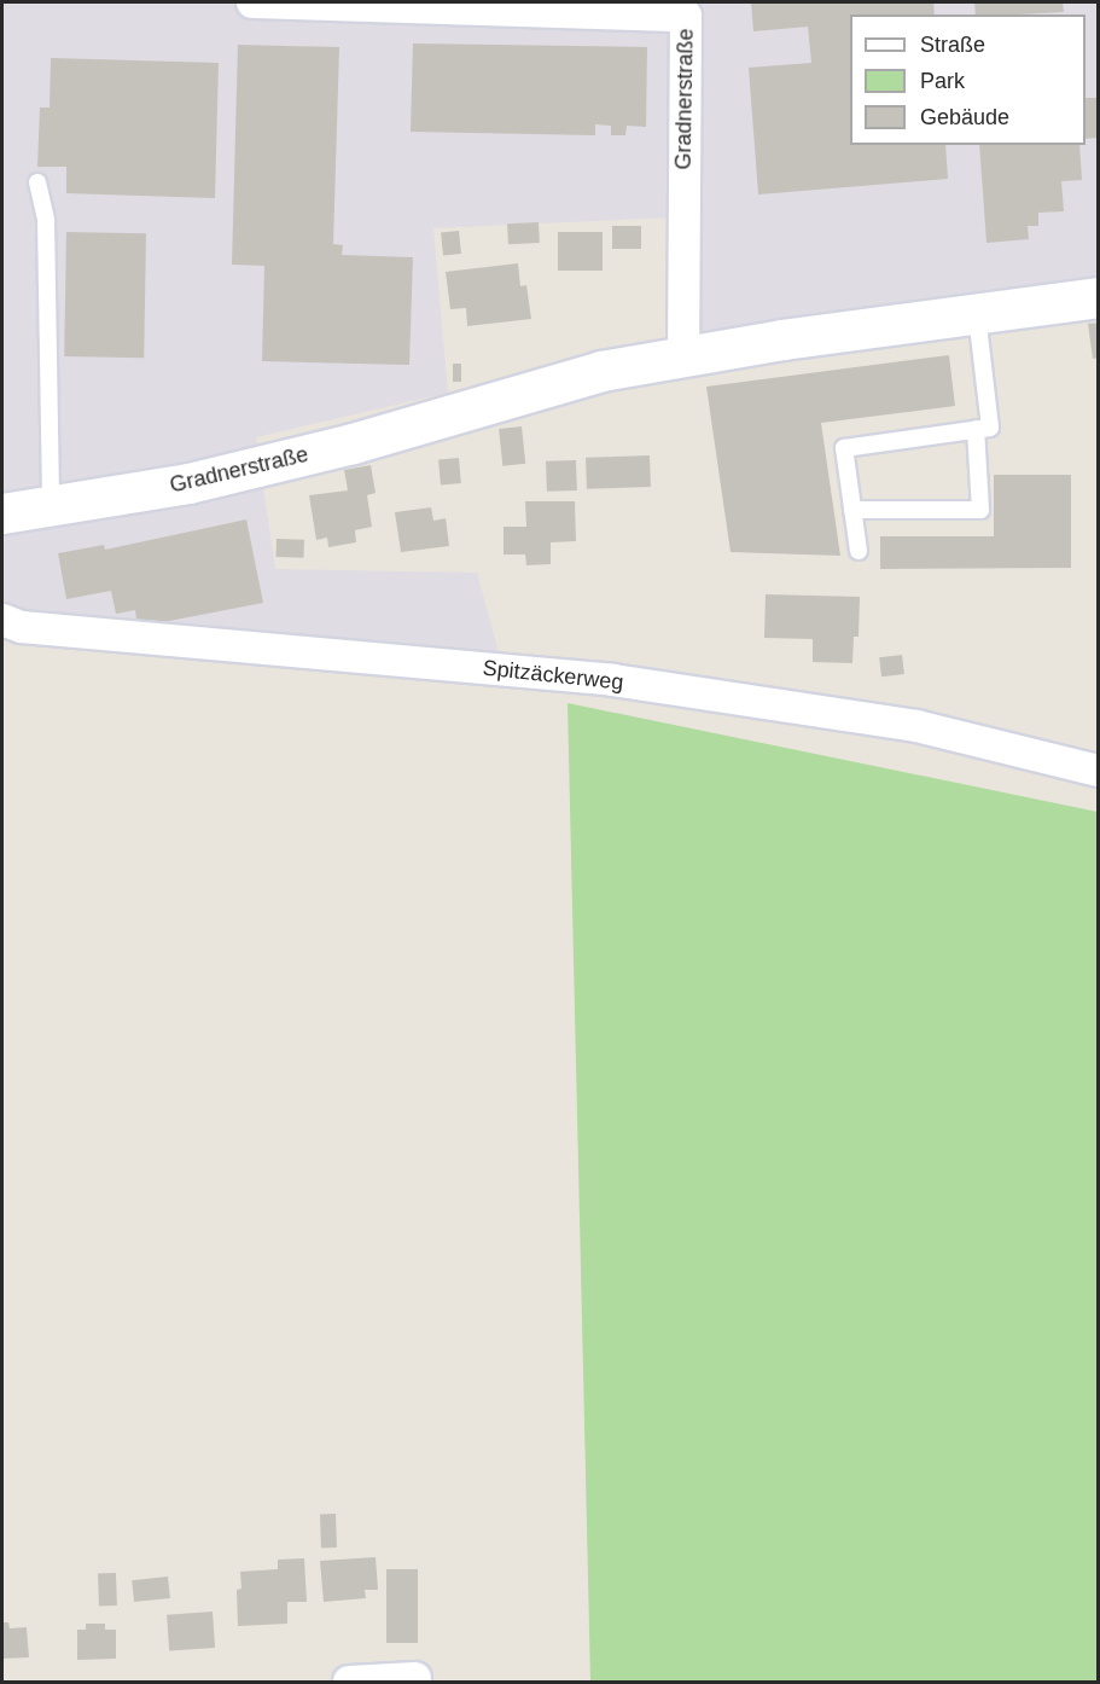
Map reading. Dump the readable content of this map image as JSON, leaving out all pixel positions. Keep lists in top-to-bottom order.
{
  "streets": {
    "main road": ["Gradnerstraße"],
    "street": ["Spitzäckerweg"]
  },
  "legend": ["Straße", "Park", "Gebäude"]
}
